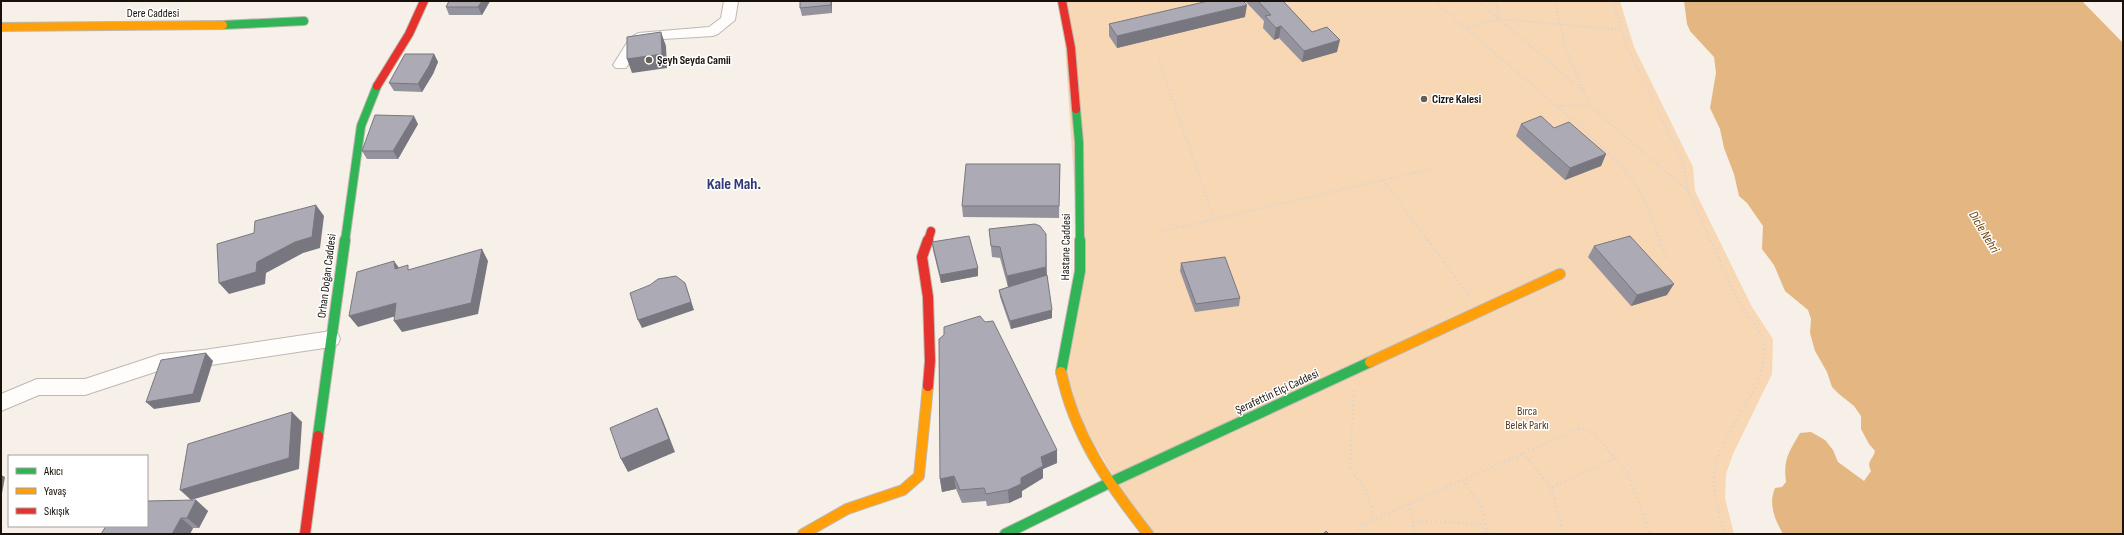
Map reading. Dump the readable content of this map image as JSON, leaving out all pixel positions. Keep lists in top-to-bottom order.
{
  "streets": {
    "street": [
      "Dere Caddesi",
      "Hastane Caddesi",
      "Orhan Doğan Caddesi",
      "Şerafettin Elçi Caddesi"
    ]
  },
  "crossings": [
    ["Hastane Caddesi", "Şerafettin Elçi Caddesi"]
  ],
  "districts": ["Kale Mah."],
  "water": ["Dicle Nehri"],
  "parks": ["Bırca Belek Parkı"],
  "places": ["Şeyh Seyda Camii", "Cizre Kalesi"],
  "legend": ["Akıcı", "Yavaş", "Sıkışık"]
}
